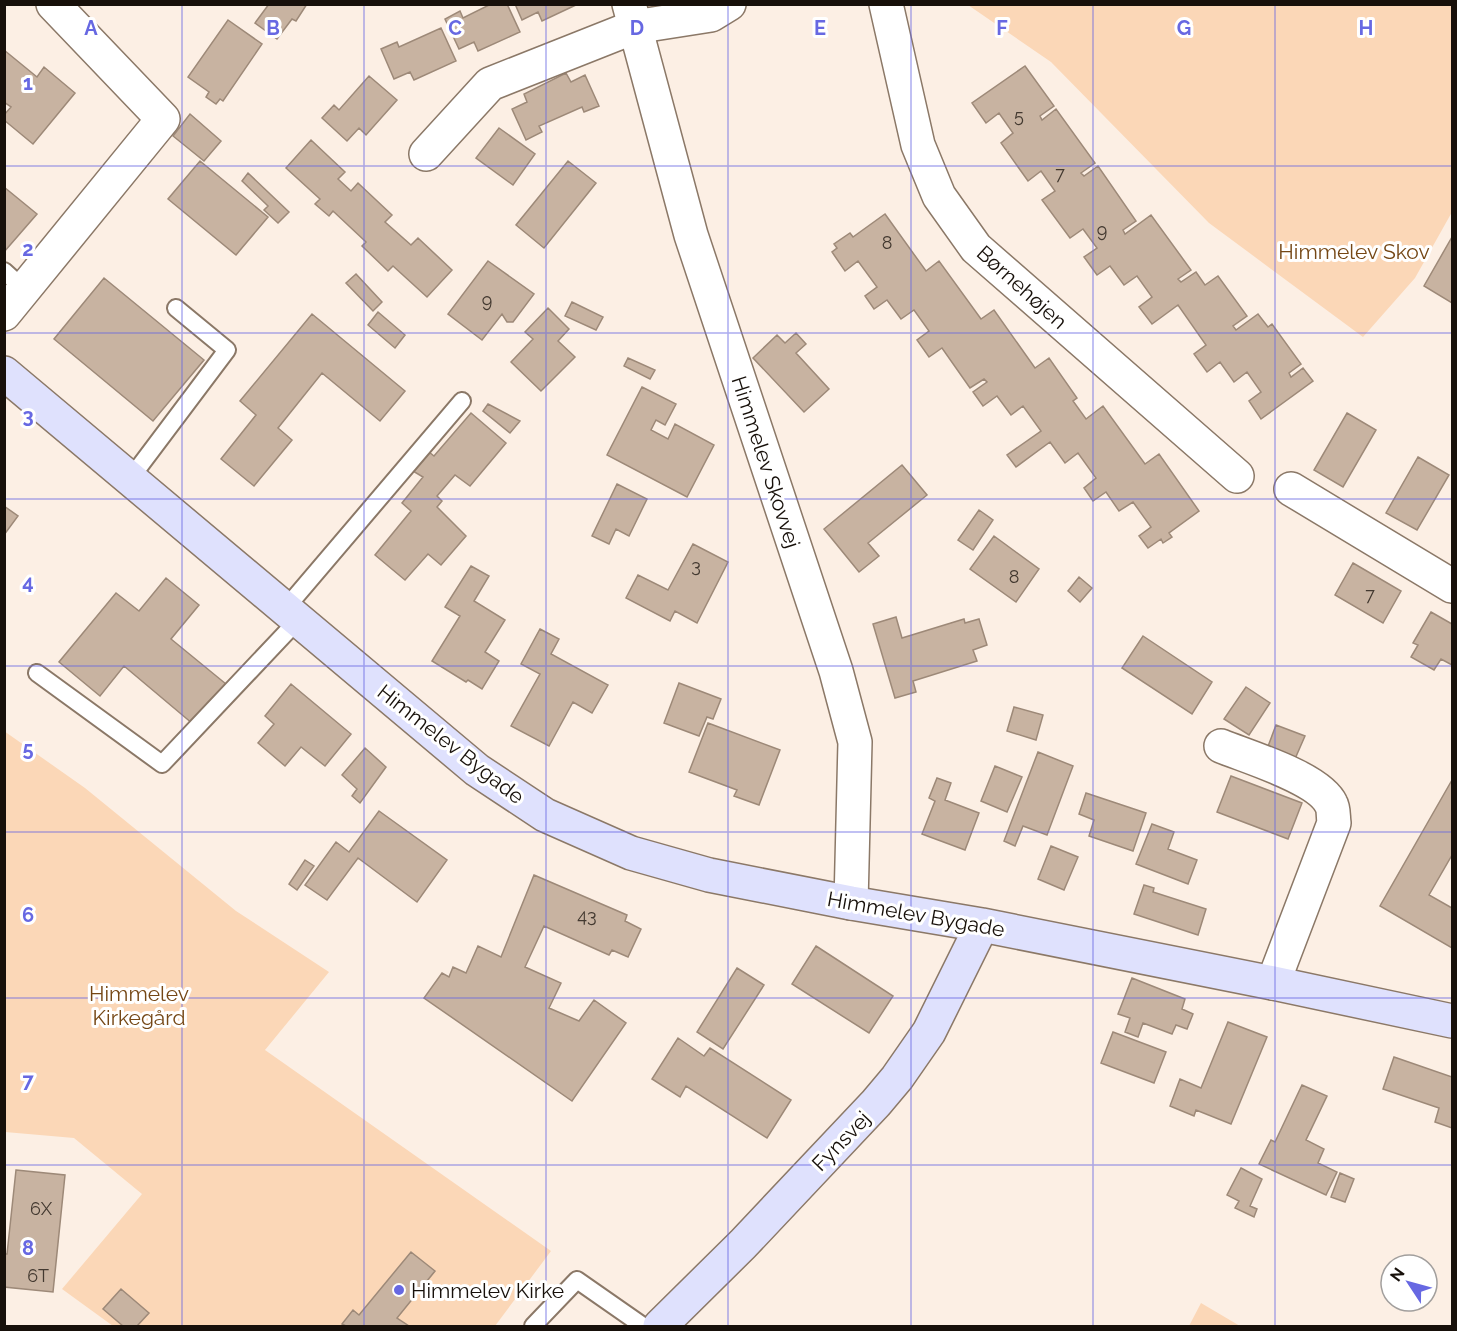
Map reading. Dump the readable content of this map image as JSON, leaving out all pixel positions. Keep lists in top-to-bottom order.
{
  "streets": {
    "street": [
      "Børnehøjen",
      "Himmelev Skovvej",
      "Himmelev Bygade",
      "Fynsvej"
    ]
  },
  "crossings": [
    ["Himmelev Skovvej", "Himmelev Bygade"],
    ["Himmelev Bygade", "Fynsvej"]
  ],
  "parks": ["Himmelev Skov", "Himmelev Kirkegård"],
  "places": ["Himmelev Kirke"],
  "house_numbers": [
    "5",
    "7",
    "9",
    "8",
    "9",
    "3",
    "8",
    "7",
    "43",
    "6X",
    "6T"
  ],
  "north": "top left",
  "grid": {
    "columns": [
      "A",
      "B",
      "C",
      "D",
      "E",
      "F",
      "G",
      "H"
    ],
    "rows": [
      "1",
      "2",
      "3",
      "4",
      "5",
      "6",
      "7",
      "8"
    ]
  }
}
